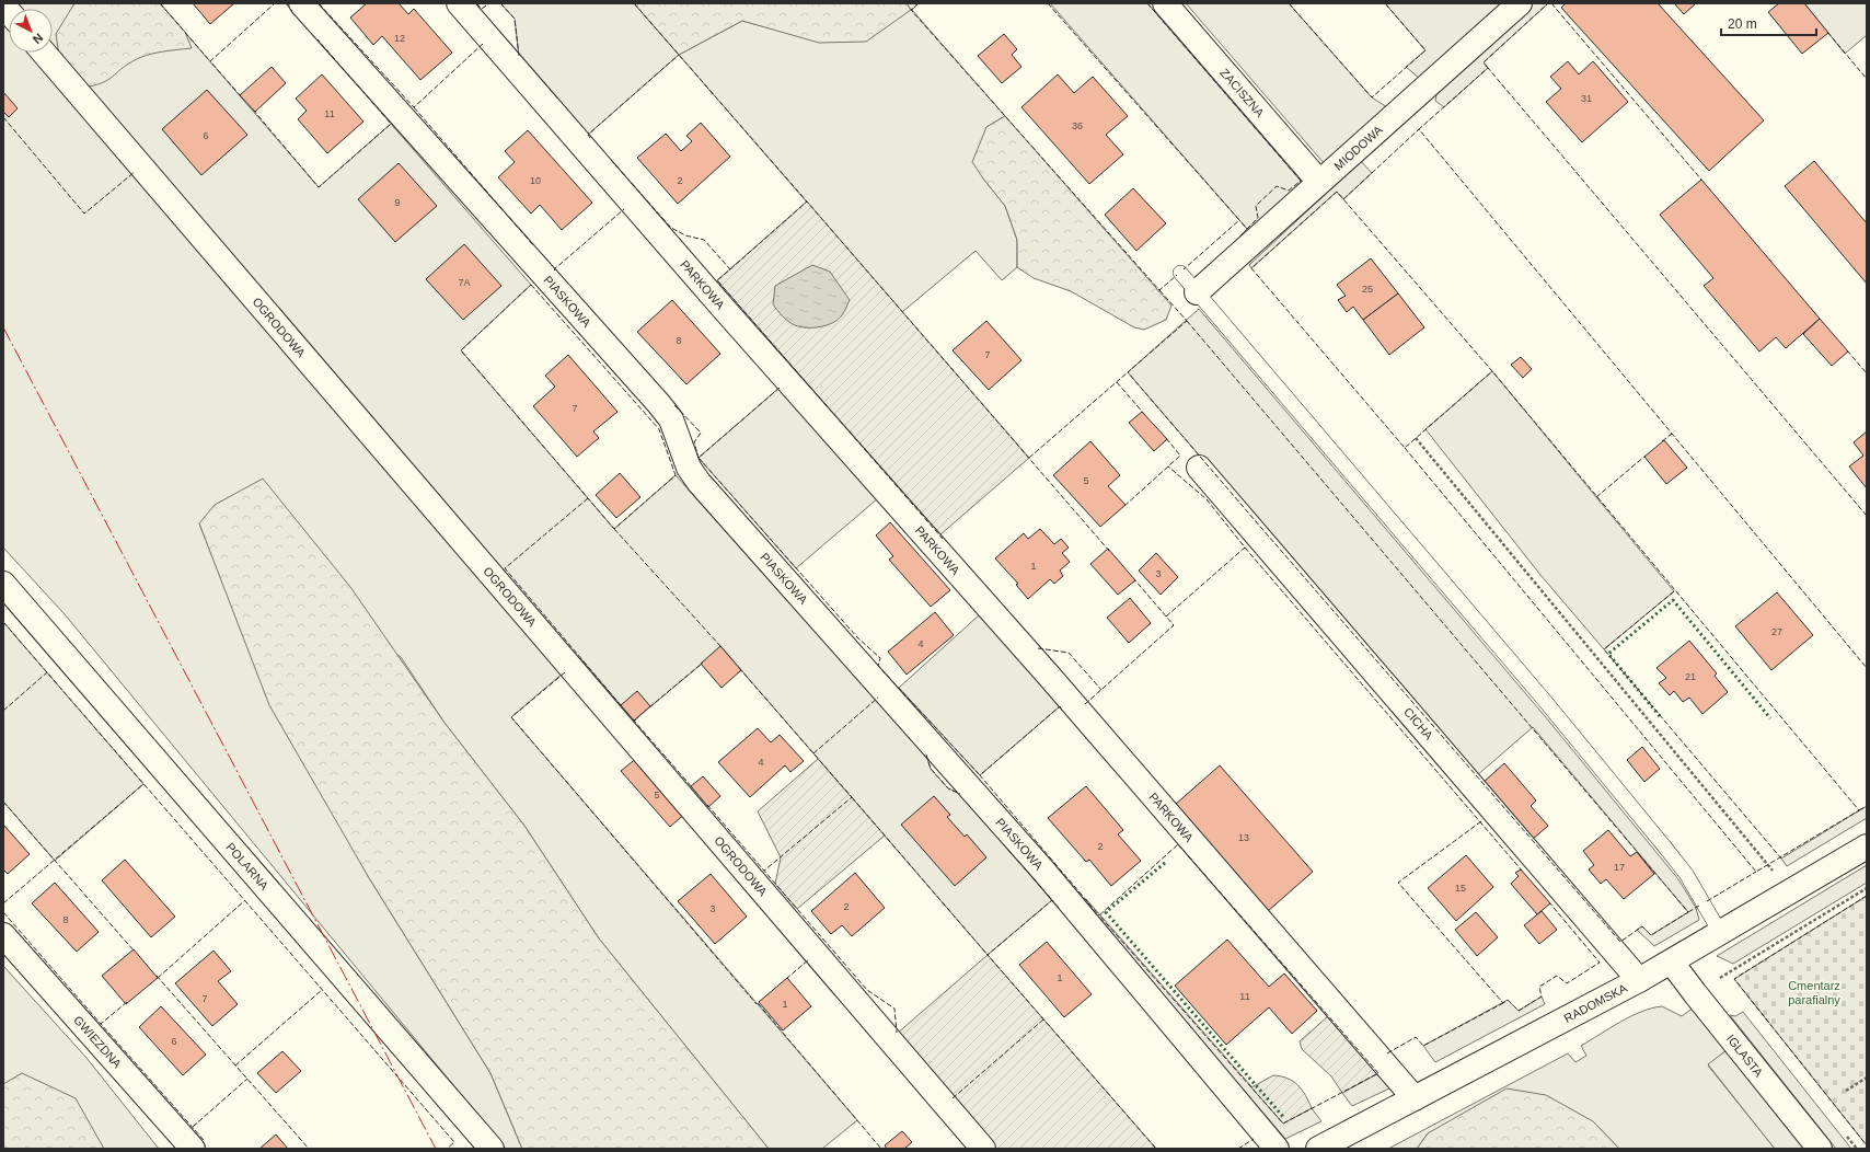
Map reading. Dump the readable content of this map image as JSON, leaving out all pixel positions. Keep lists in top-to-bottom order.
{
  "streets": {
    "street": [
      "ZACISZNA",
      "MIODOWA",
      "PARKOWA",
      "PIASKOWA",
      "OGRODOWA",
      "CICHA",
      "POLARNA",
      "RADOMSKA",
      "GWIEZDNA",
      "IGLASTA"
    ]
  },
  "crossings": [
    ["ZACISZNA", "MIODOWA"],
    ["PARKOWA", "RADOMSKA"],
    ["CICHA", "RADOMSKA"],
    ["RADOMSKA", "IGLASTA"]
  ],
  "parks": ["Cmentarz parafialny"],
  "house_numbers": [
    "12",
    "31",
    "11",
    "36",
    "6",
    "10",
    "2",
    "9",
    "7A",
    "25",
    "8",
    "7",
    "7",
    "5",
    "1",
    "3",
    "27",
    "4",
    "21",
    "4",
    "5",
    "13",
    "2",
    "17",
    "15",
    "2",
    "3",
    "8",
    "1",
    "11",
    "7",
    "1",
    "6"
  ],
  "scale_bar": "20 m",
  "north": "bottom right"
}
